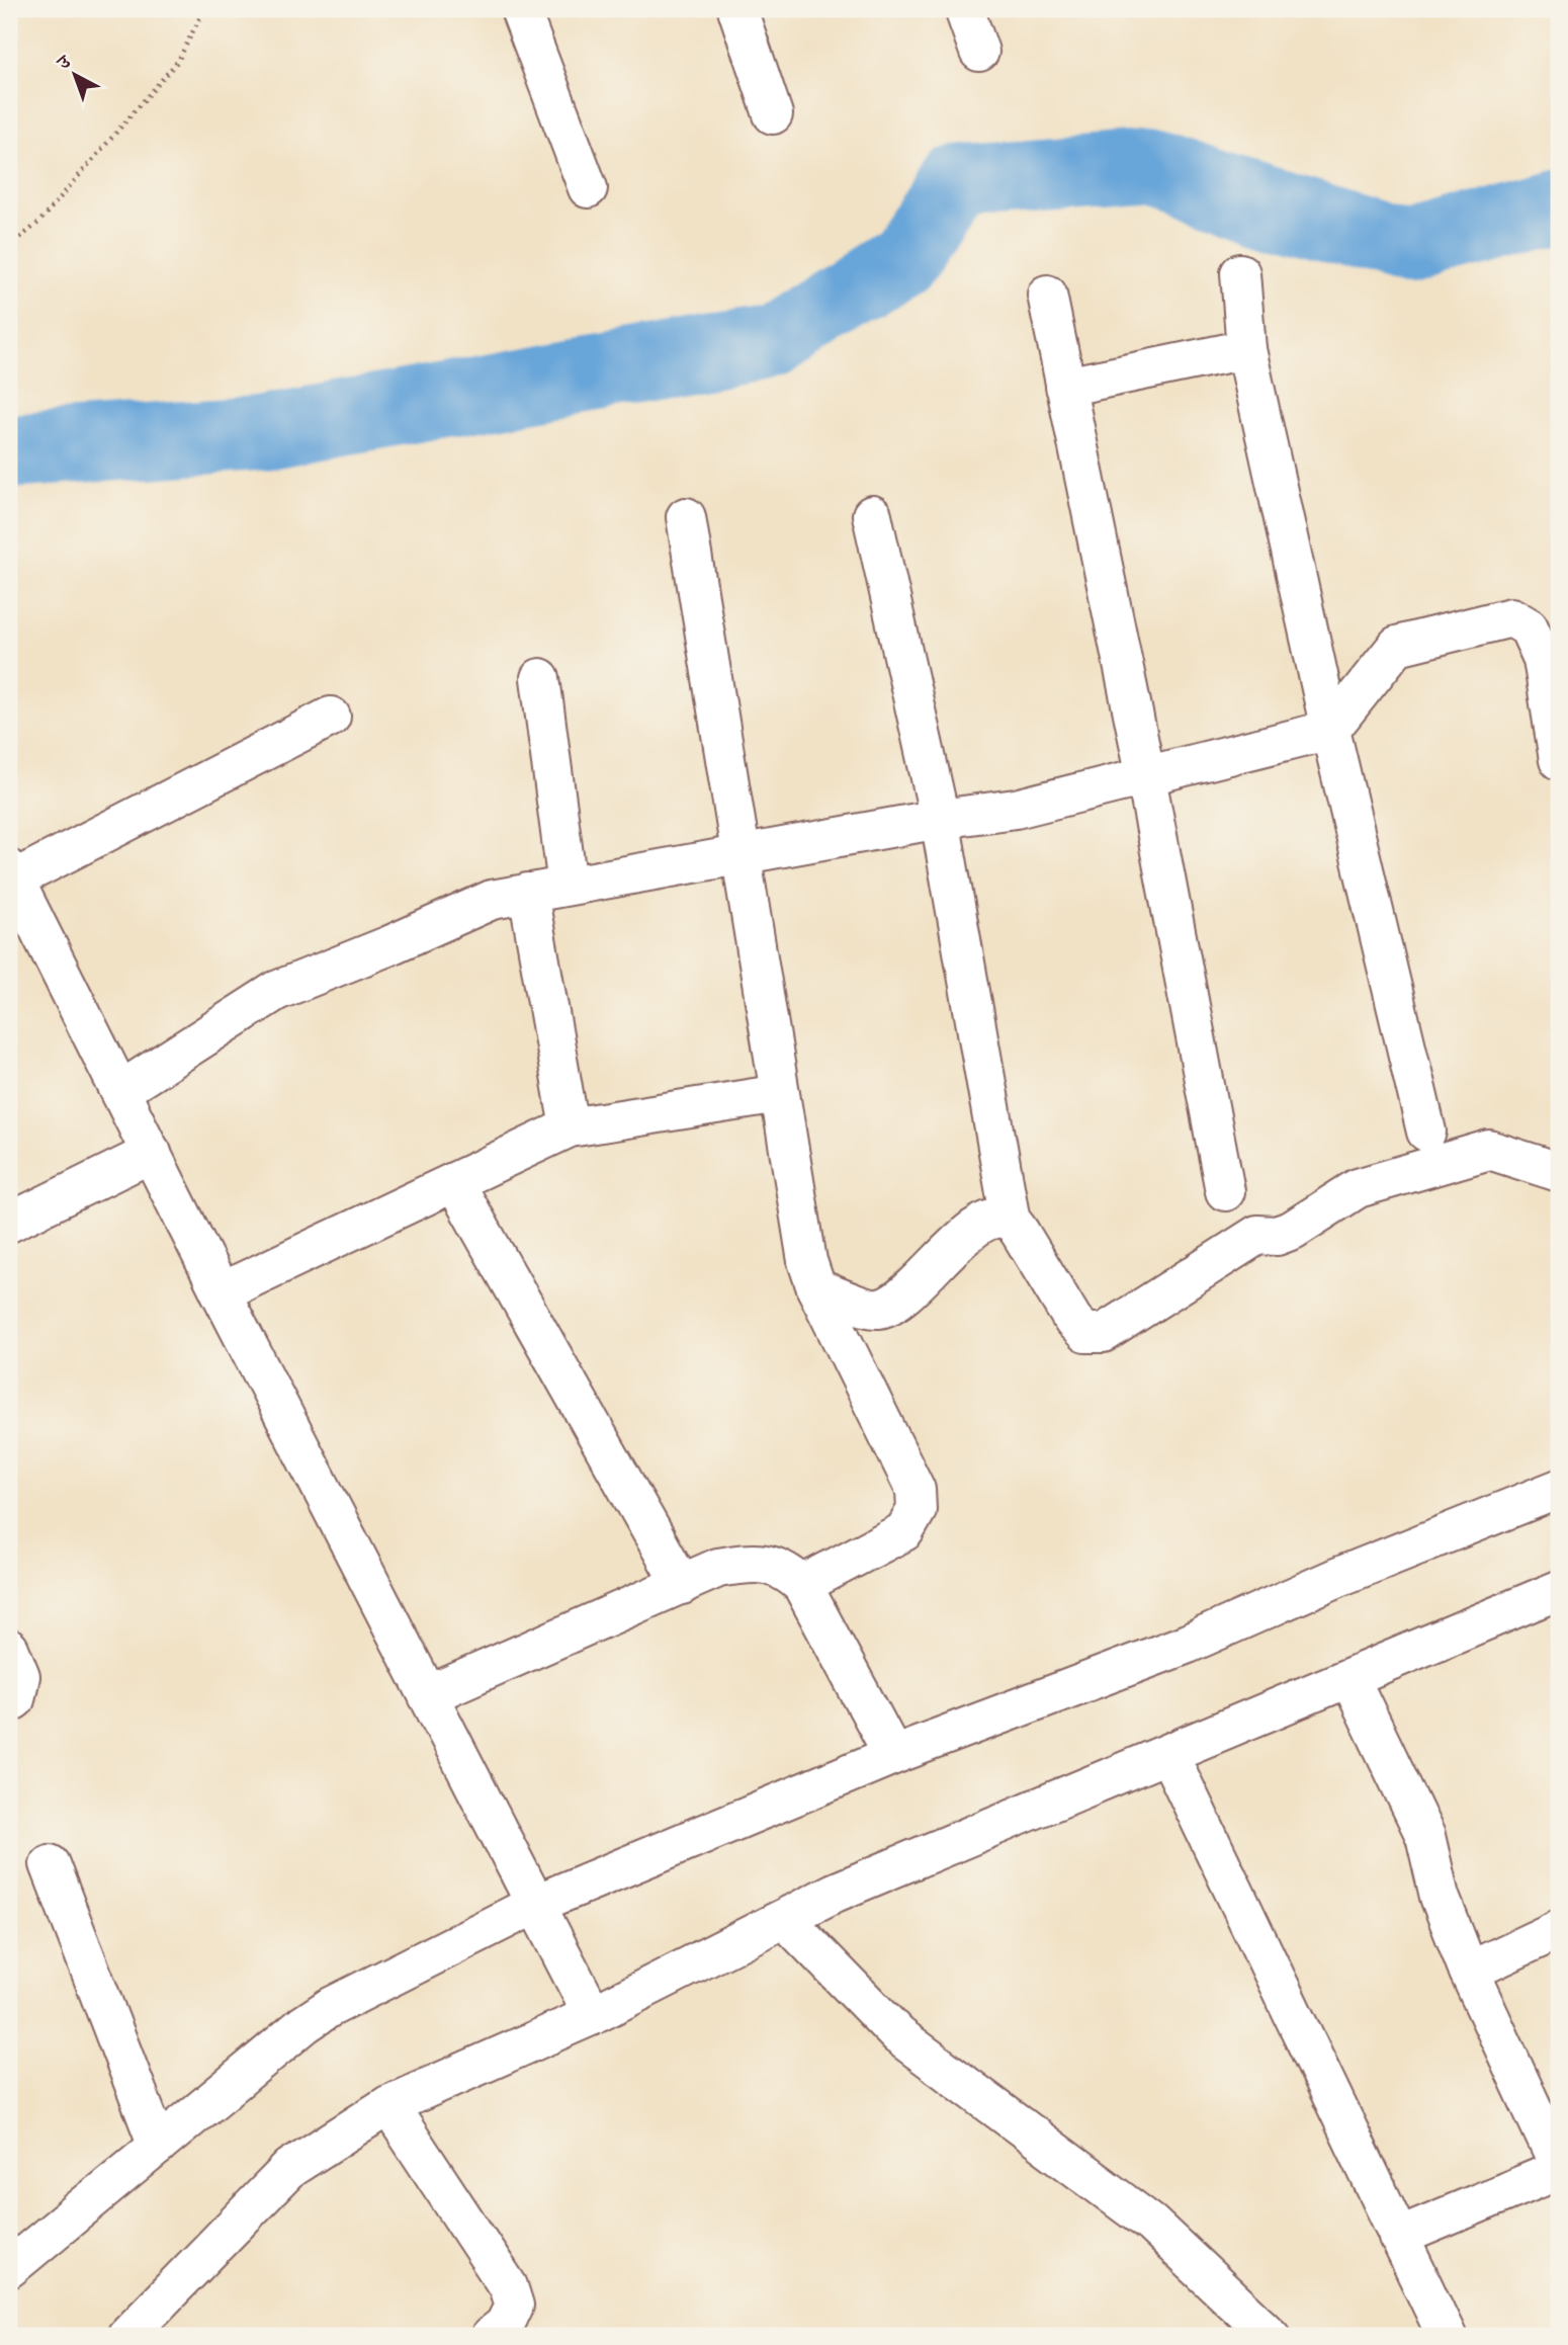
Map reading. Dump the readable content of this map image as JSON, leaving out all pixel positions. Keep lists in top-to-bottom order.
{
  "north": "top left"
}
